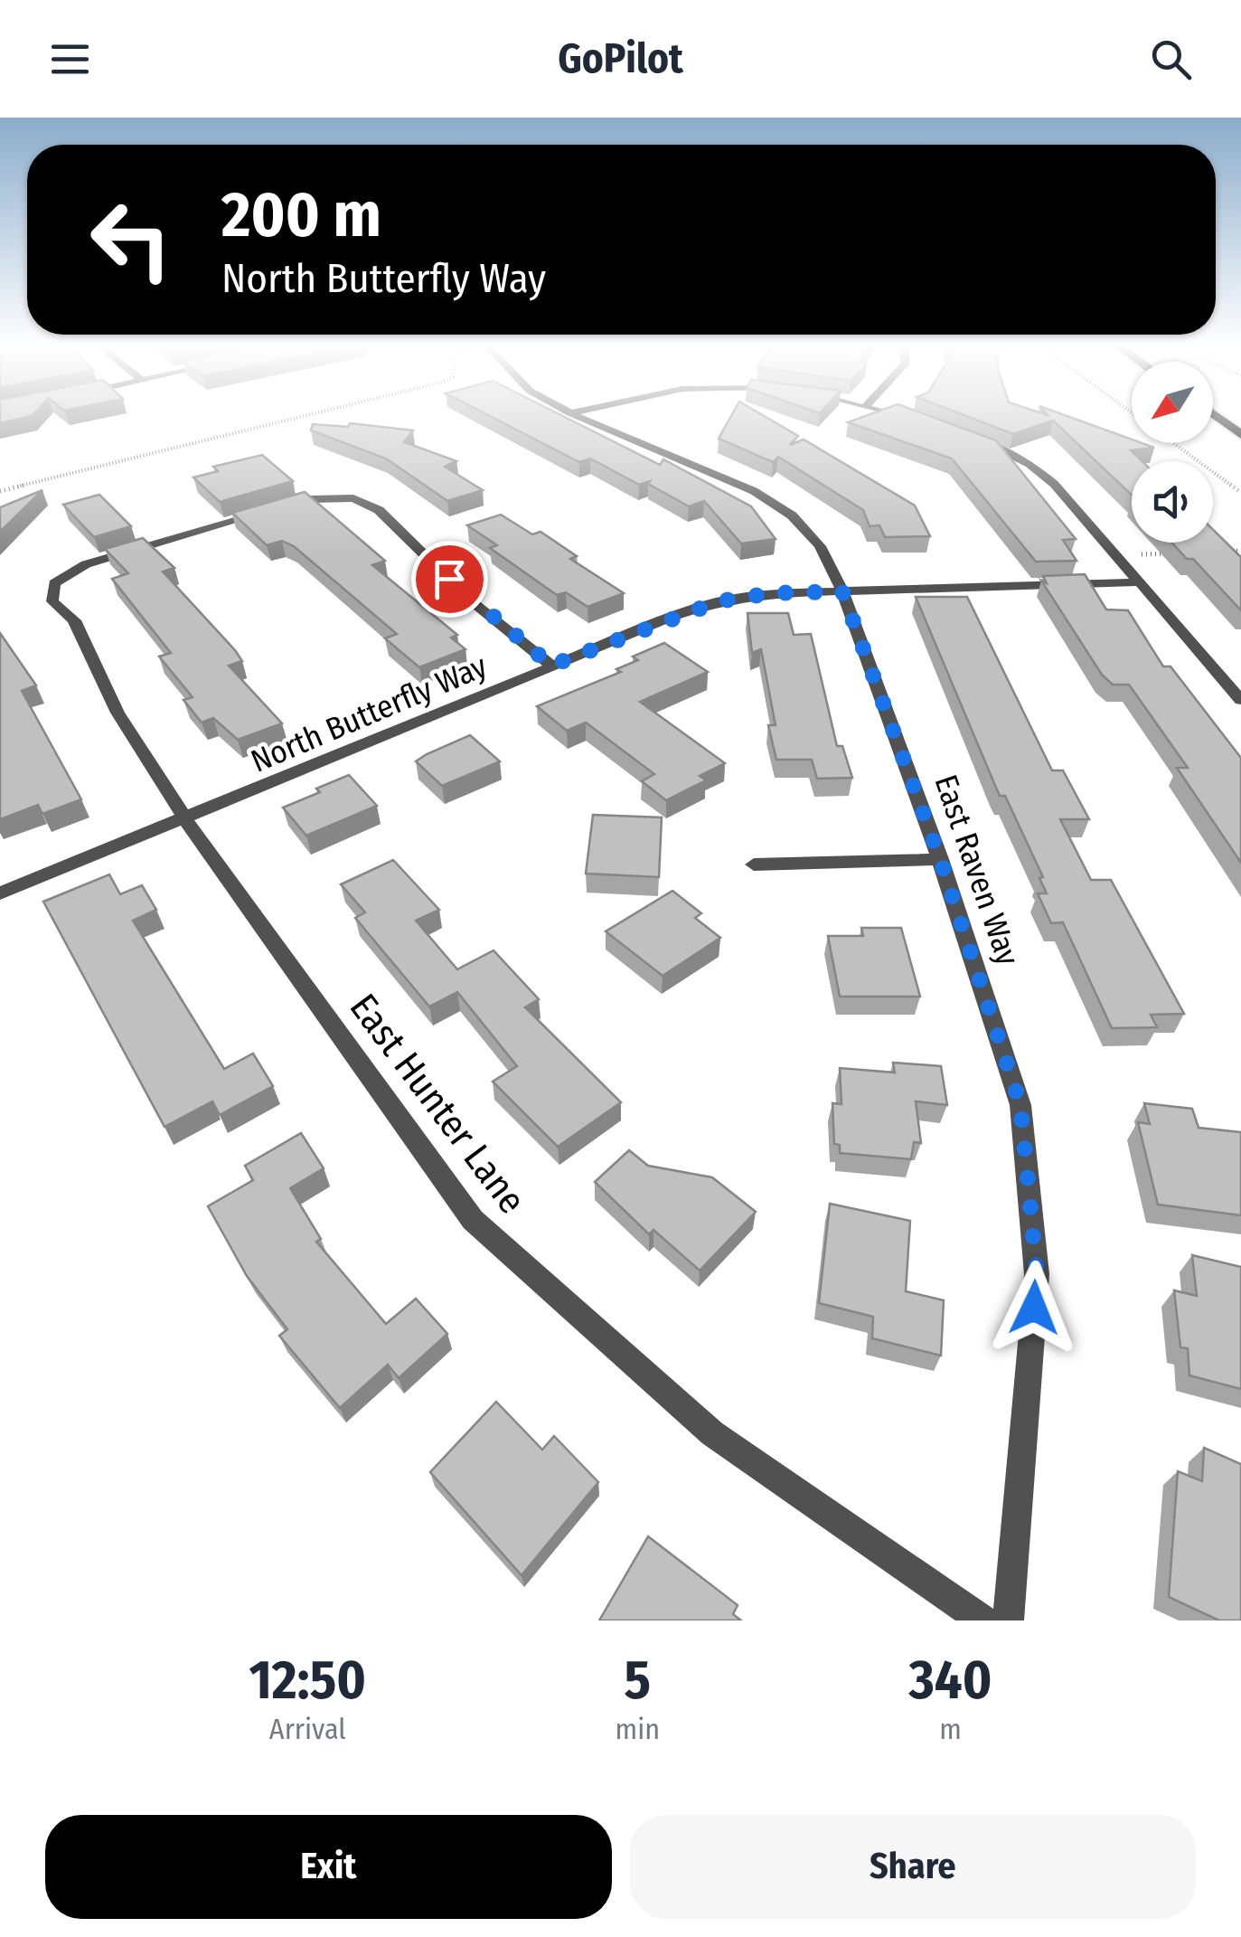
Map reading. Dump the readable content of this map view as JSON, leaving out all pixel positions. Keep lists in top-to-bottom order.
{
  "streets": {
    "street": ["North Butterfly Way", "East Raven Way", "East Hunter Lane"]
  },
  "crossings": [
    ["North Butterfly Way", "East Raven Way"],
    ["North Butterfly Way", "East Hunter Lane"]
  ],
  "north": "bottom left",
  "page": {
    "header": "GoPilot",
    "turn": ["200 m", "North Butterfly Way"],
    "eta": [
      "12:50",
      "Arrival",
      "5",
      "min",
      "340",
      "m"
    ],
    "buttons": ["Exit", "Share"]
  }
}
